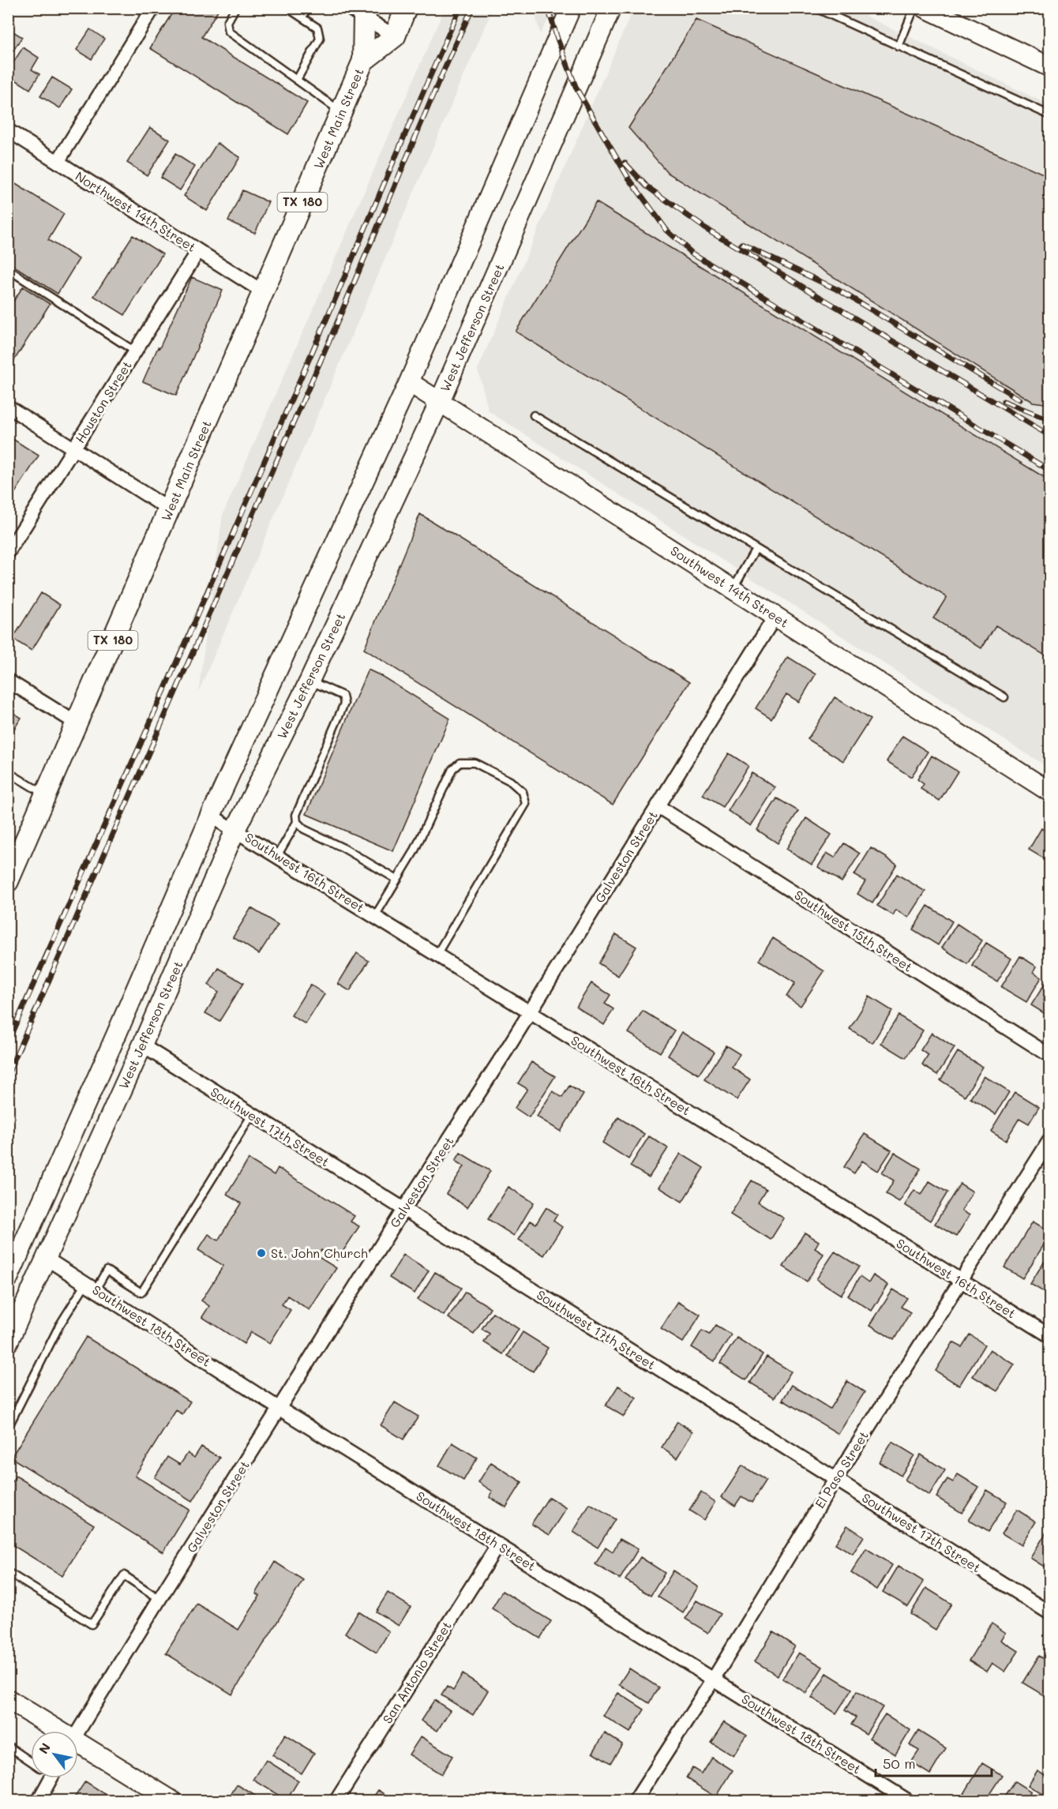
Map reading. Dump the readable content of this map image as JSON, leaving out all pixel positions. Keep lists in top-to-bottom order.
{
  "streets": {
    "main road": [
      "West Main Street",
      "TX 180",
      "West Jefferson Street",
      "Southwest 14th Street"
    ],
    "street": [
      "Northwest 14th Street",
      "Houston Street",
      "Galveston Street",
      "Southwest 16th Street",
      "Southwest 15th Street",
      "Southwest 17th Street",
      "Southwest 18th Street",
      "El Paso Street",
      "San Antonio Street"
    ]
  },
  "crossings": [
    ["West Main Street", "Northwest 14th Street"],
    ["Northwest 14th Street", "Houston Street"],
    ["West Jefferson Street", "Southwest 14th Street"],
    ["West Jefferson Street", "Southwest 16th Street"],
    ["West Jefferson Street", "Southwest 17th Street"],
    ["West Jefferson Street", "Southwest 18th Street"],
    ["Southwest 14th Street", "Galveston Street"],
    ["Galveston Street", "Southwest 16th Street"],
    ["Galveston Street", "Southwest 15th Street"],
    ["Galveston Street", "Southwest 17th Street"],
    ["Galveston Street", "Southwest 18th Street"],
    ["Southwest 16th Street", "El Paso Street"],
    ["Southwest 17th Street", "El Paso Street"],
    ["Southwest 18th Street", "El Paso Street"],
    ["Southwest 18th Street", "San Antonio Street"]
  ],
  "places": ["St. John Church"],
  "scale_bar": "50 m",
  "north": "top left"
}
